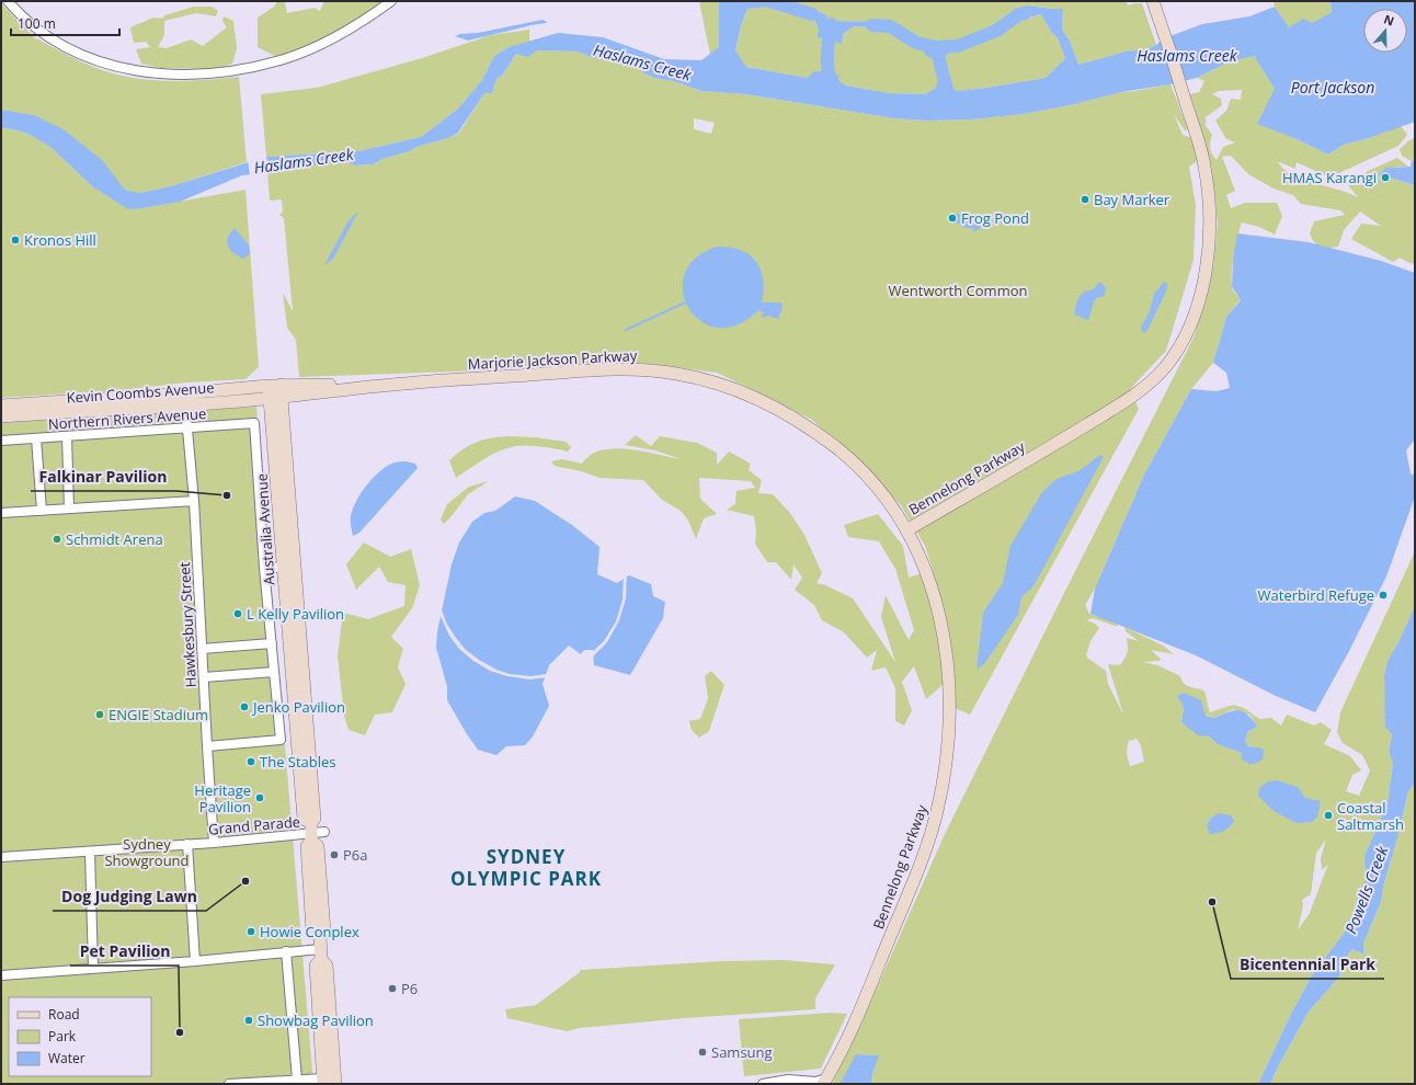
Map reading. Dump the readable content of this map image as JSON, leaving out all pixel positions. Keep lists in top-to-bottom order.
{
  "streets": {
    "street": [
      "Marjorie Jackson Parkway",
      "Kevin Coombs Avenue",
      "Northern Rivers Avenue",
      "Bennelong Parkway",
      "Australia Avenue",
      "Hawkesbury Street",
      "Grand Parade"
    ]
  },
  "crossings": [
    ["Marjorie Jackson Parkway", "Kevin Coombs Avenue"],
    ["Marjorie Jackson Parkway", "Bennelong Parkway"],
    ["Marjorie Jackson Parkway", "Australia Avenue"],
    ["Kevin Coombs Avenue", "Australia Avenue"],
    ["Kevin Coombs Avenue", "Hawkesbury Street"],
    ["Northern Rivers Avenue", "Australia Avenue"],
    ["Northern Rivers Avenue", "Hawkesbury Street"],
    ["Australia Avenue", "Grand Parade"],
    ["Hawkesbury Street", "Grand Parade"]
  ],
  "districts": ["SYDNEY OLYMPIC PARK"],
  "water": ["Haslams Creek", "Port Jackson", "Powells Creek"],
  "parks": ["Wentworth Common", "Sydney Showground"],
  "places": [
    "HMAS Karangi",
    "Bay Marker",
    "Frog Pond",
    "Kronos Hill",
    "Falkinar Pavilion",
    "Schmidt Arena",
    "Waterbird Refuge",
    "L Kelly Pavilion",
    "Jenko Pavilion",
    "ENGIE Stadium",
    "The Stables",
    "Heritage Pavilion",
    "Coastal Saltmarsh",
    "P6a",
    "Dog Judging Lawn",
    "Bicentennial Park",
    "Howie Conplex",
    "P6",
    "Showbag Pavilion",
    "Pet Pavilion",
    "Samsung"
  ],
  "legend": ["Road", "Park", "Water"],
  "scale_bar": "100 m",
  "north": "top"
}
